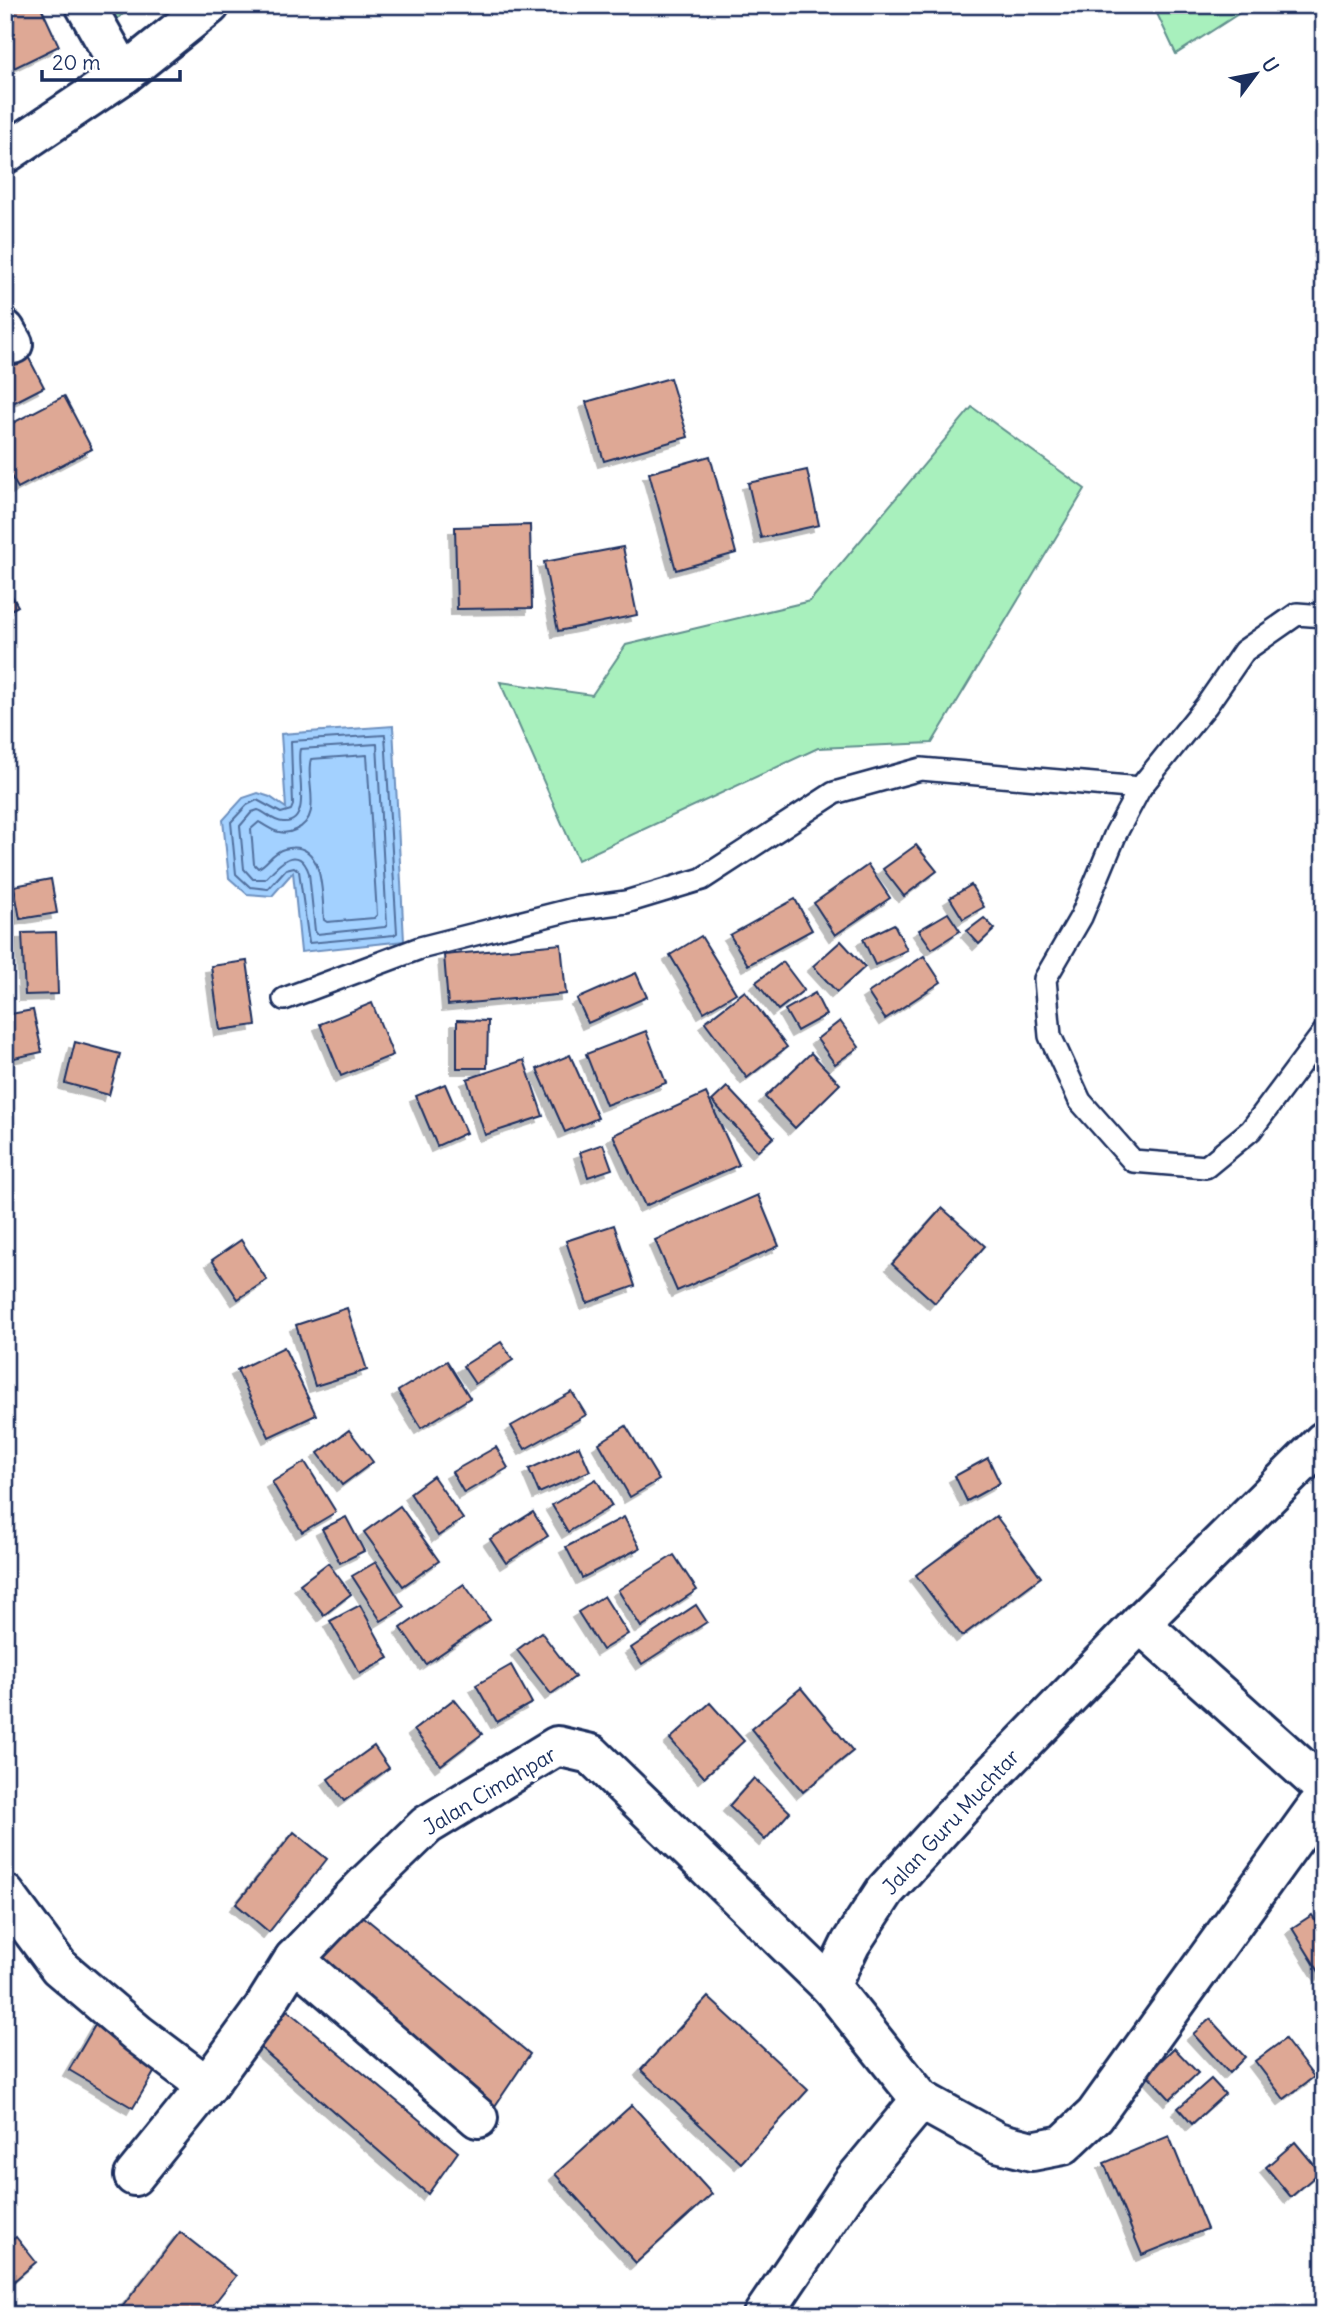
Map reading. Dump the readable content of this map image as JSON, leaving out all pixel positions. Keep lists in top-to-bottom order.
{
  "streets": {
    "street": ["Jalan Cimahpar", "Jalan Guru Muchtar"]
  },
  "crossings": [
    ["Jalan Cimahpar", "Jalan Guru Muchtar"]
  ],
  "scale_bar": "20 m",
  "north": "top right"
}
